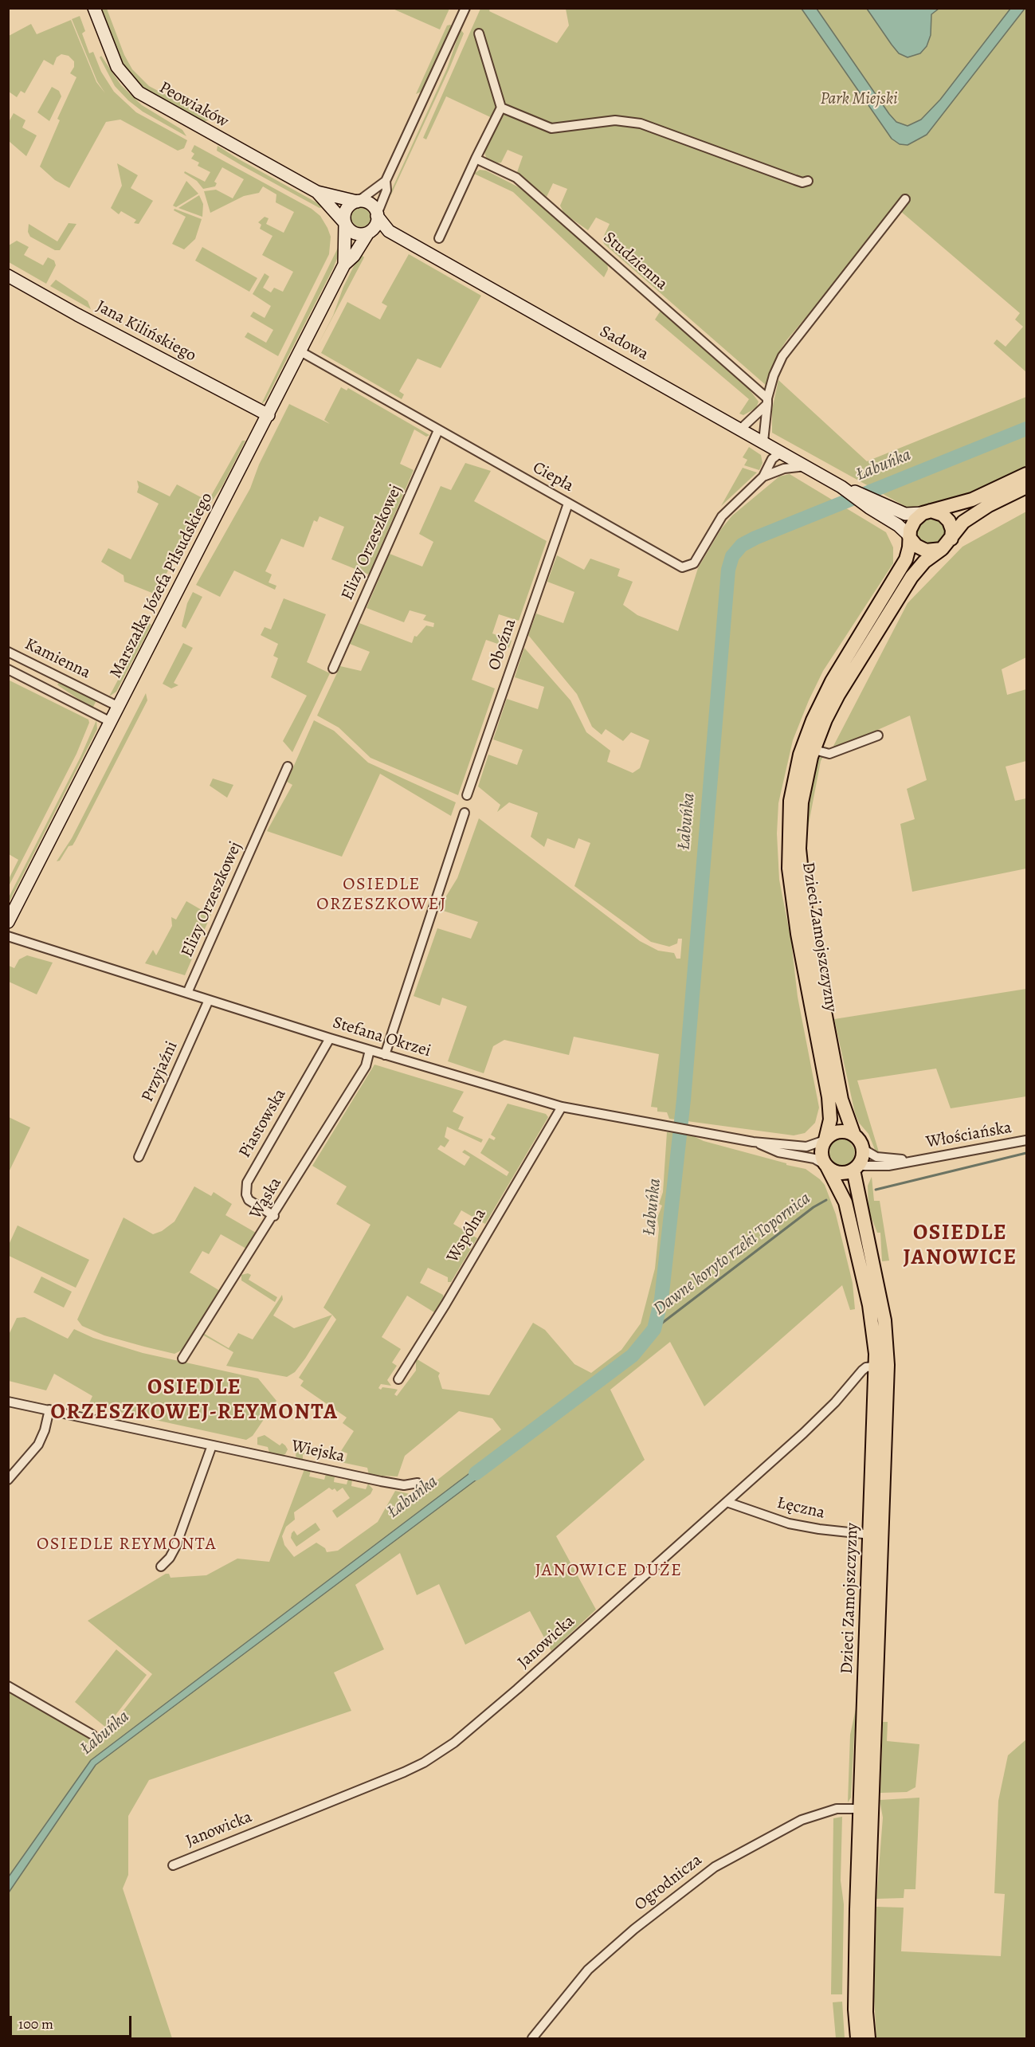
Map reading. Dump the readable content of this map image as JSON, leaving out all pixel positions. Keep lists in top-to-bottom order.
{
  "streets": {
    "main road": [
      "Peowiaków",
      "Jana Kilińskiego",
      "Sadowa",
      "Marszałka Józefa Piłsudskiego",
      "Dzieci Zamojszczyzny"
    ],
    "street": [
      "Studzienna",
      "Ciepła",
      "Elizy Orzeszkowej",
      "Oboźna",
      "Kamienna",
      "Stefana Okrzei",
      "Przyjaźni",
      "Piastowska",
      "Włościańska",
      "Wąska",
      "Wspólna",
      "Wiejska",
      "Łęczna",
      "Janowicka",
      "Ogrodnicza"
    ]
  },
  "crossings": [
    ["Peowiaków", "Sadowa"],
    ["Peowiaków", "Marszałka Józefa Piłsudskiego"],
    ["Jana Kilińskiego", "Marszałka Józefa Piłsudskiego"],
    ["Sadowa", "Ciepła"],
    ["Sadowa", "Marszałka Józefa Piłsudskiego"],
    ["Sadowa", "Dzieci Zamojszczyzny"],
    ["Ciepła", "Elizy Orzeszkowej"],
    ["Ciepła", "Marszałka Józefa Piłsudskiego"],
    ["Ciepła", "Oboźna"],
    ["Elizy Orzeszkowej", "Stefana Okrzei"],
    ["Marszałka Józefa Piłsudskiego", "Kamienna"],
    ["Dzieci Zamojszczyzny", "Stefana Okrzei"],
    ["Dzieci Zamojszczyzny", "Włościańska"],
    ["Dzieci Zamojszczyzny", "Łęczna"],
    ["Dzieci Zamojszczyzny", "Janowicka"],
    ["Dzieci Zamojszczyzny", "Ogrodnicza"],
    ["Stefana Okrzei", "Przyjaźni"],
    ["Stefana Okrzei", "Piastowska"],
    ["Stefana Okrzei", "Włościańska"],
    ["Stefana Okrzei", "Wąska"],
    ["Stefana Okrzei", "Wspólna"],
    ["Piastowska", "Wąska"],
    ["Łęczna", "Janowicka"]
  ],
  "districts": [
    "OSIEDLE ORZESZKOWEJ",
    "OSIEDLE JANOWICE",
    "OSIEDLE ORZESZKOWEJ-REYMONTA",
    "OSIEDLE REYMONTA",
    "JANOWICE DUŻE"
  ],
  "water": ["Łabuńka", "Dawne koryto rzeki Topornica"],
  "parks": ["Park Miejski"],
  "scale_bar": "100 m"
}
